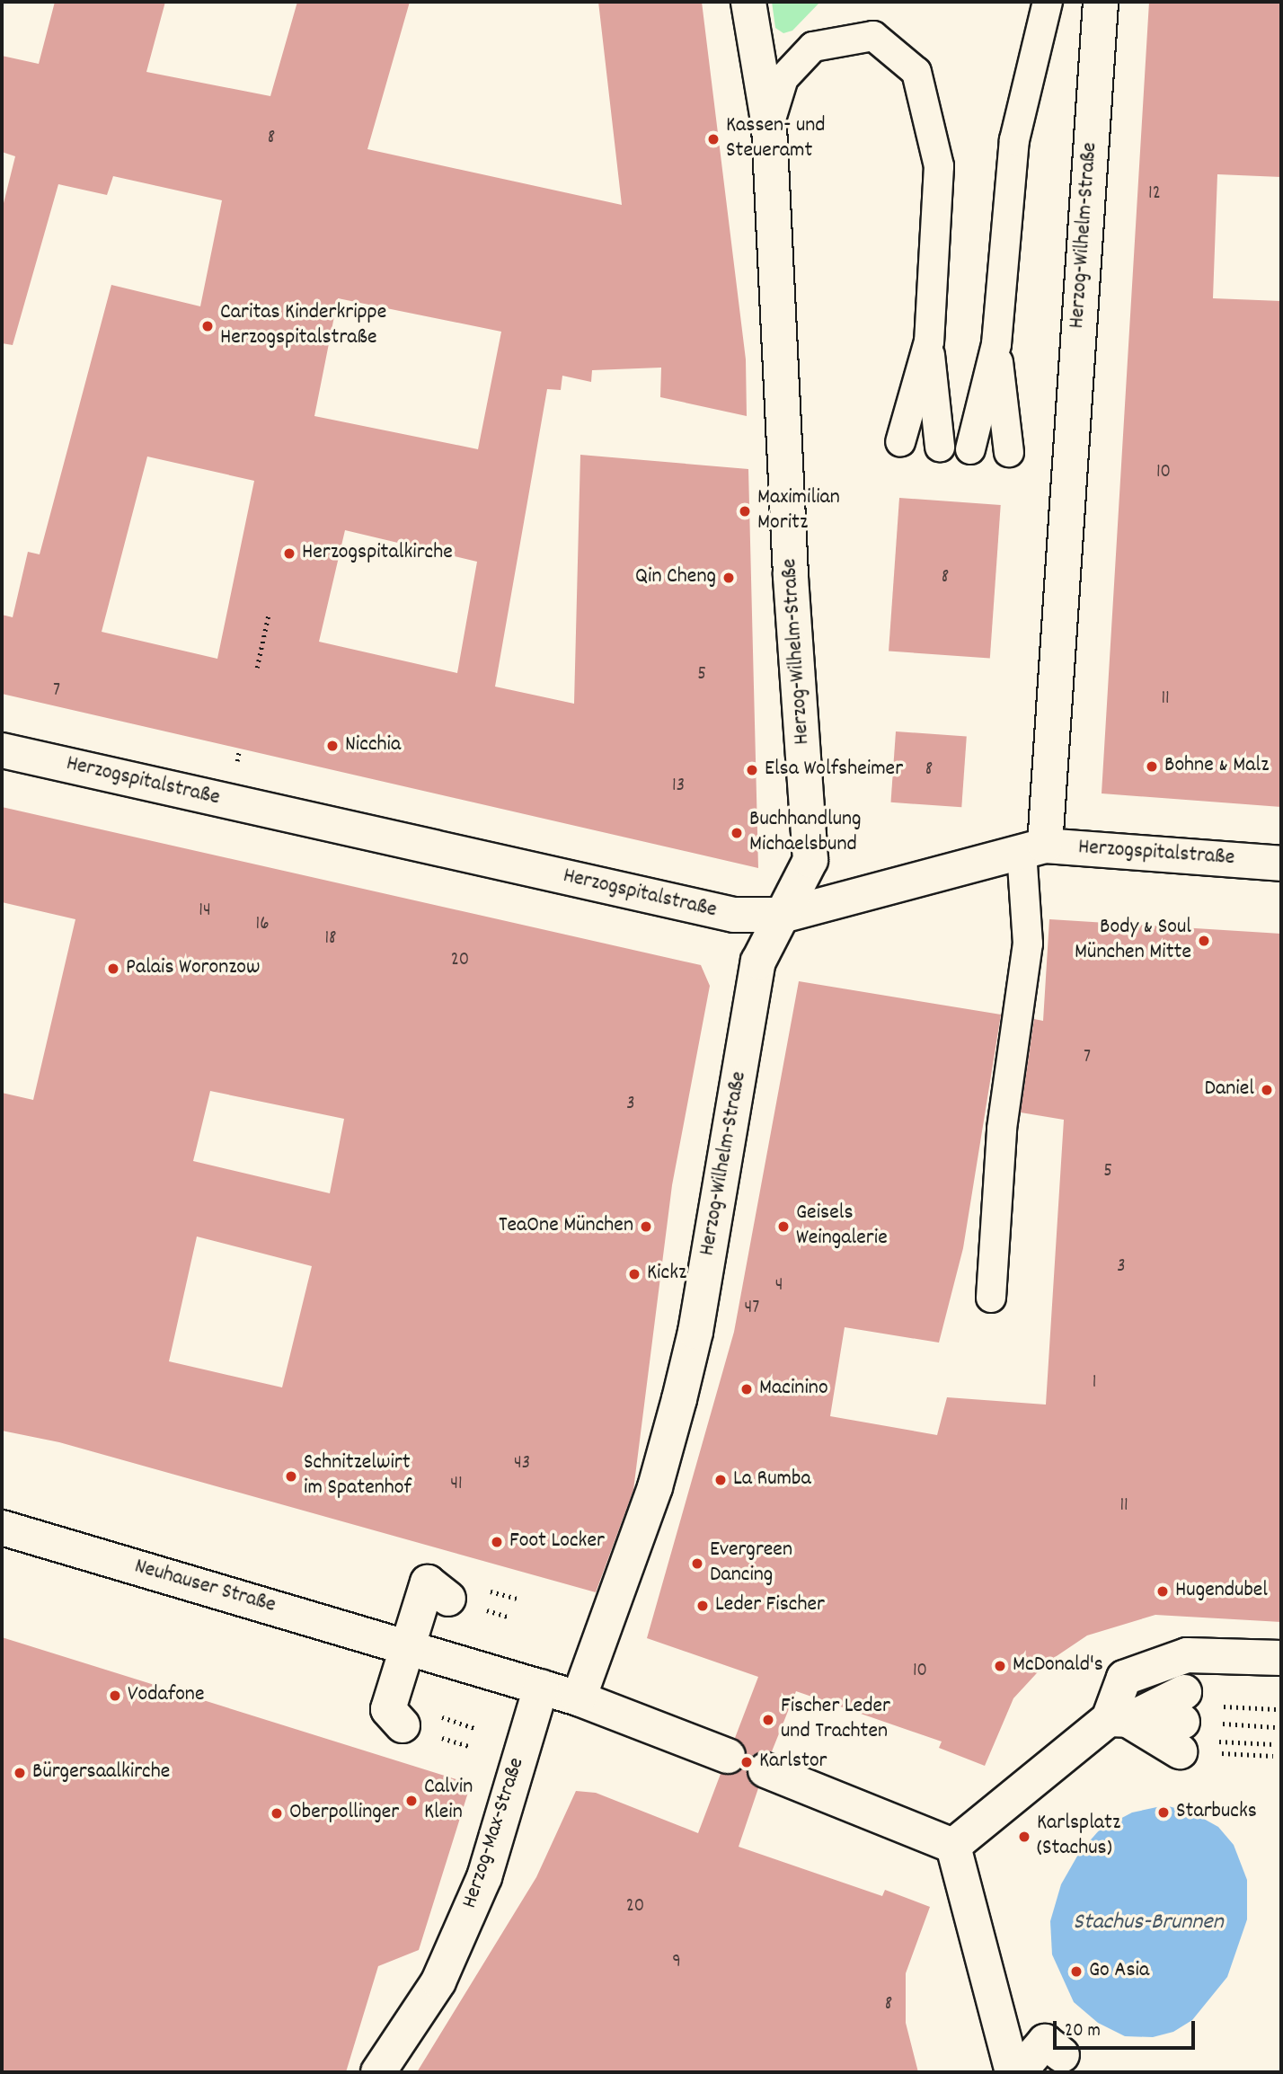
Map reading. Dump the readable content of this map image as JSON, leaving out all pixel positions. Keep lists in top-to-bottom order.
{
  "streets": {
    "street": [
      "Herzog-Wilhelm-Straße",
      "Herzogspitalstraße",
      "Neuhauser Straße",
      "Herzog-Max-Straße"
    ]
  },
  "crossings": [
    ["Herzog-Wilhelm-Straße", "Herzogspitalstraße"],
    ["Herzog-Wilhelm-Straße", "Neuhauser Straße"],
    ["Neuhauser Straße", "Herzog-Max-Straße"]
  ],
  "water": ["Stachus-Brunnen"],
  "places": [
    "Kassen- und Steueramt",
    "Caritas Kinderkrippe Herzogspitalstraße",
    "Maximilian Moritz",
    "Herzogspitalkirche",
    "Qin Cheng",
    "Nicchia",
    "Bohne & Malz",
    "Elsa Wolfsheimer",
    "Buchhandlung Michaelsbund",
    "Body & Soul München Mitte",
    "Palais Woronzow",
    "Daniel",
    "TeaOne München",
    "Geisels Weingalerie",
    "Kickz",
    "Macinino",
    "Schnitzelwirt im Spatenhof",
    "La Rumba",
    "Foot Locker",
    "Evergreen Dancing",
    "Hugendubel",
    "Leder Fischer",
    "McDonald's",
    "Vodafone",
    "Fischer Leder und Trachten",
    "Karlstor",
    "Bürgersaalkirche",
    "Calvin Klein",
    "Starbucks",
    "Oberpollinger",
    "Karlsplatz (Stachus)",
    "Go Asia"
  ],
  "house_numbers": [
    "8",
    "12",
    "10",
    "8",
    "5",
    "7",
    "11",
    "8",
    "13",
    "14",
    "16",
    "18",
    "20",
    "7",
    "3",
    "5",
    "3",
    "4",
    "47",
    "1",
    "43",
    "41",
    "11",
    "10",
    "20",
    "9",
    "8"
  ],
  "scale_bar": "20 m"
}
